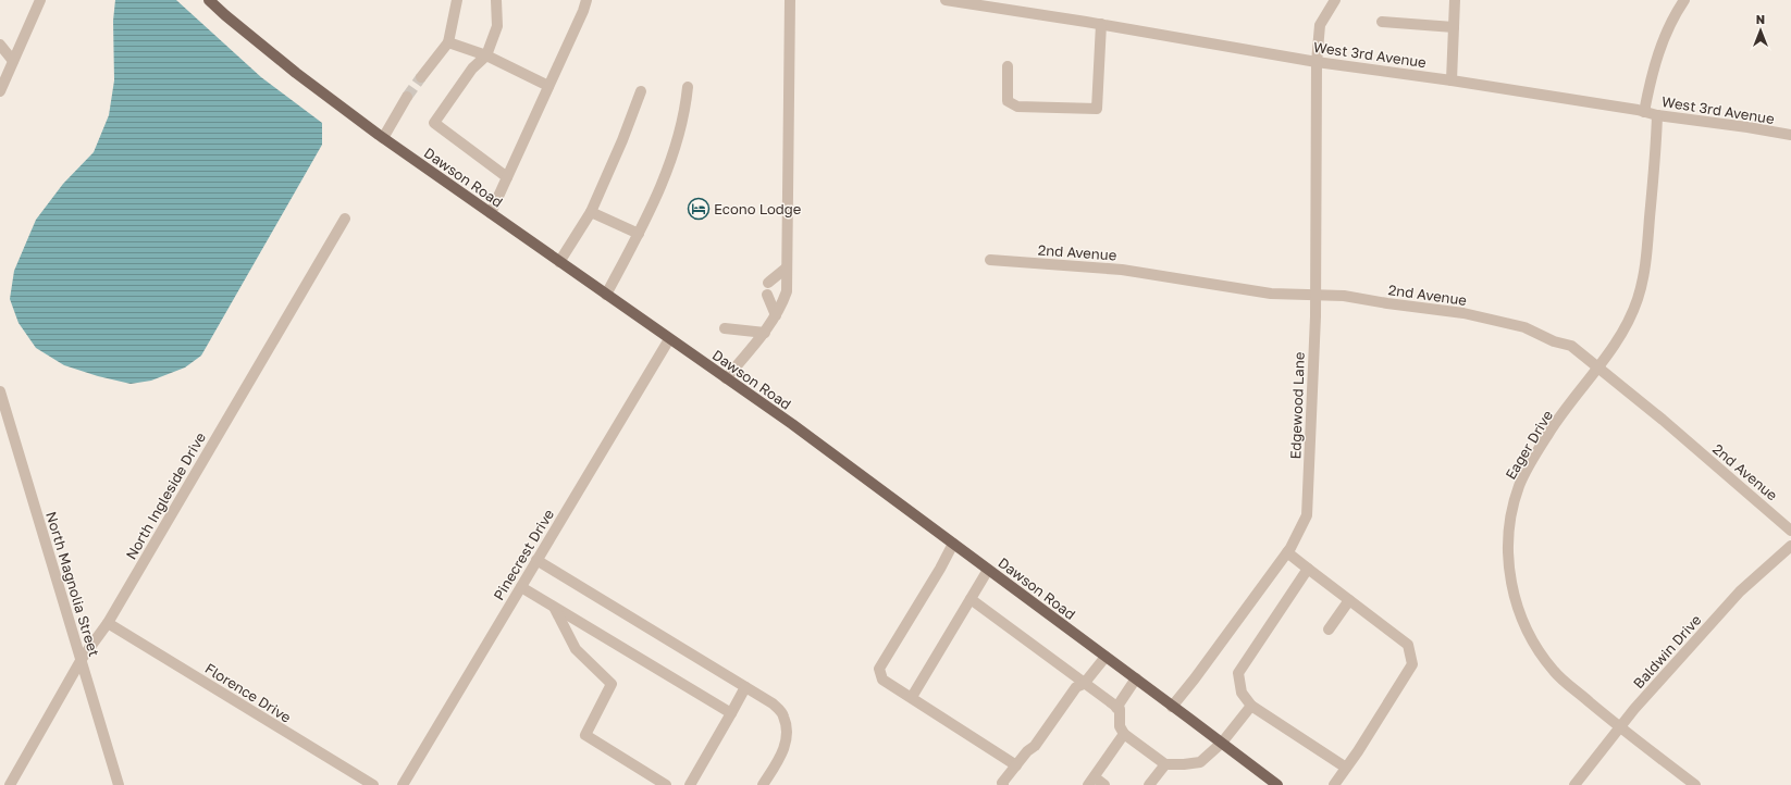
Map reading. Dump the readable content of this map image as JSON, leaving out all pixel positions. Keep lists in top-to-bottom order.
{
  "streets": {
    "main road": ["Dawson Road"],
    "street": [
      "West 3rd Avenue",
      "2nd Avenue",
      "Edgewood Lane",
      "Eager Drive",
      "North Ingleside Drive",
      "Pinecrest Drive",
      "North Magnolia Street",
      "Baldwin Drive",
      "Florence Drive"
    ]
  },
  "crossings": [
    ["West 3rd Avenue", "Edgewood Lane"],
    ["West 3rd Avenue", "Eager Drive"],
    ["Dawson Road", "Edgewood Lane"],
    ["Dawson Road", "Pinecrest Drive"],
    ["2nd Avenue", "Edgewood Lane"],
    ["2nd Avenue", "Eager Drive"],
    ["Eager Drive", "Baldwin Drive"],
    ["North Ingleside Drive", "North Magnolia Street"],
    ["North Ingleside Drive", "Florence Drive"]
  ],
  "places": {
    "hotel": ["Econo Lodge"]
  },
  "north": "top"
}
